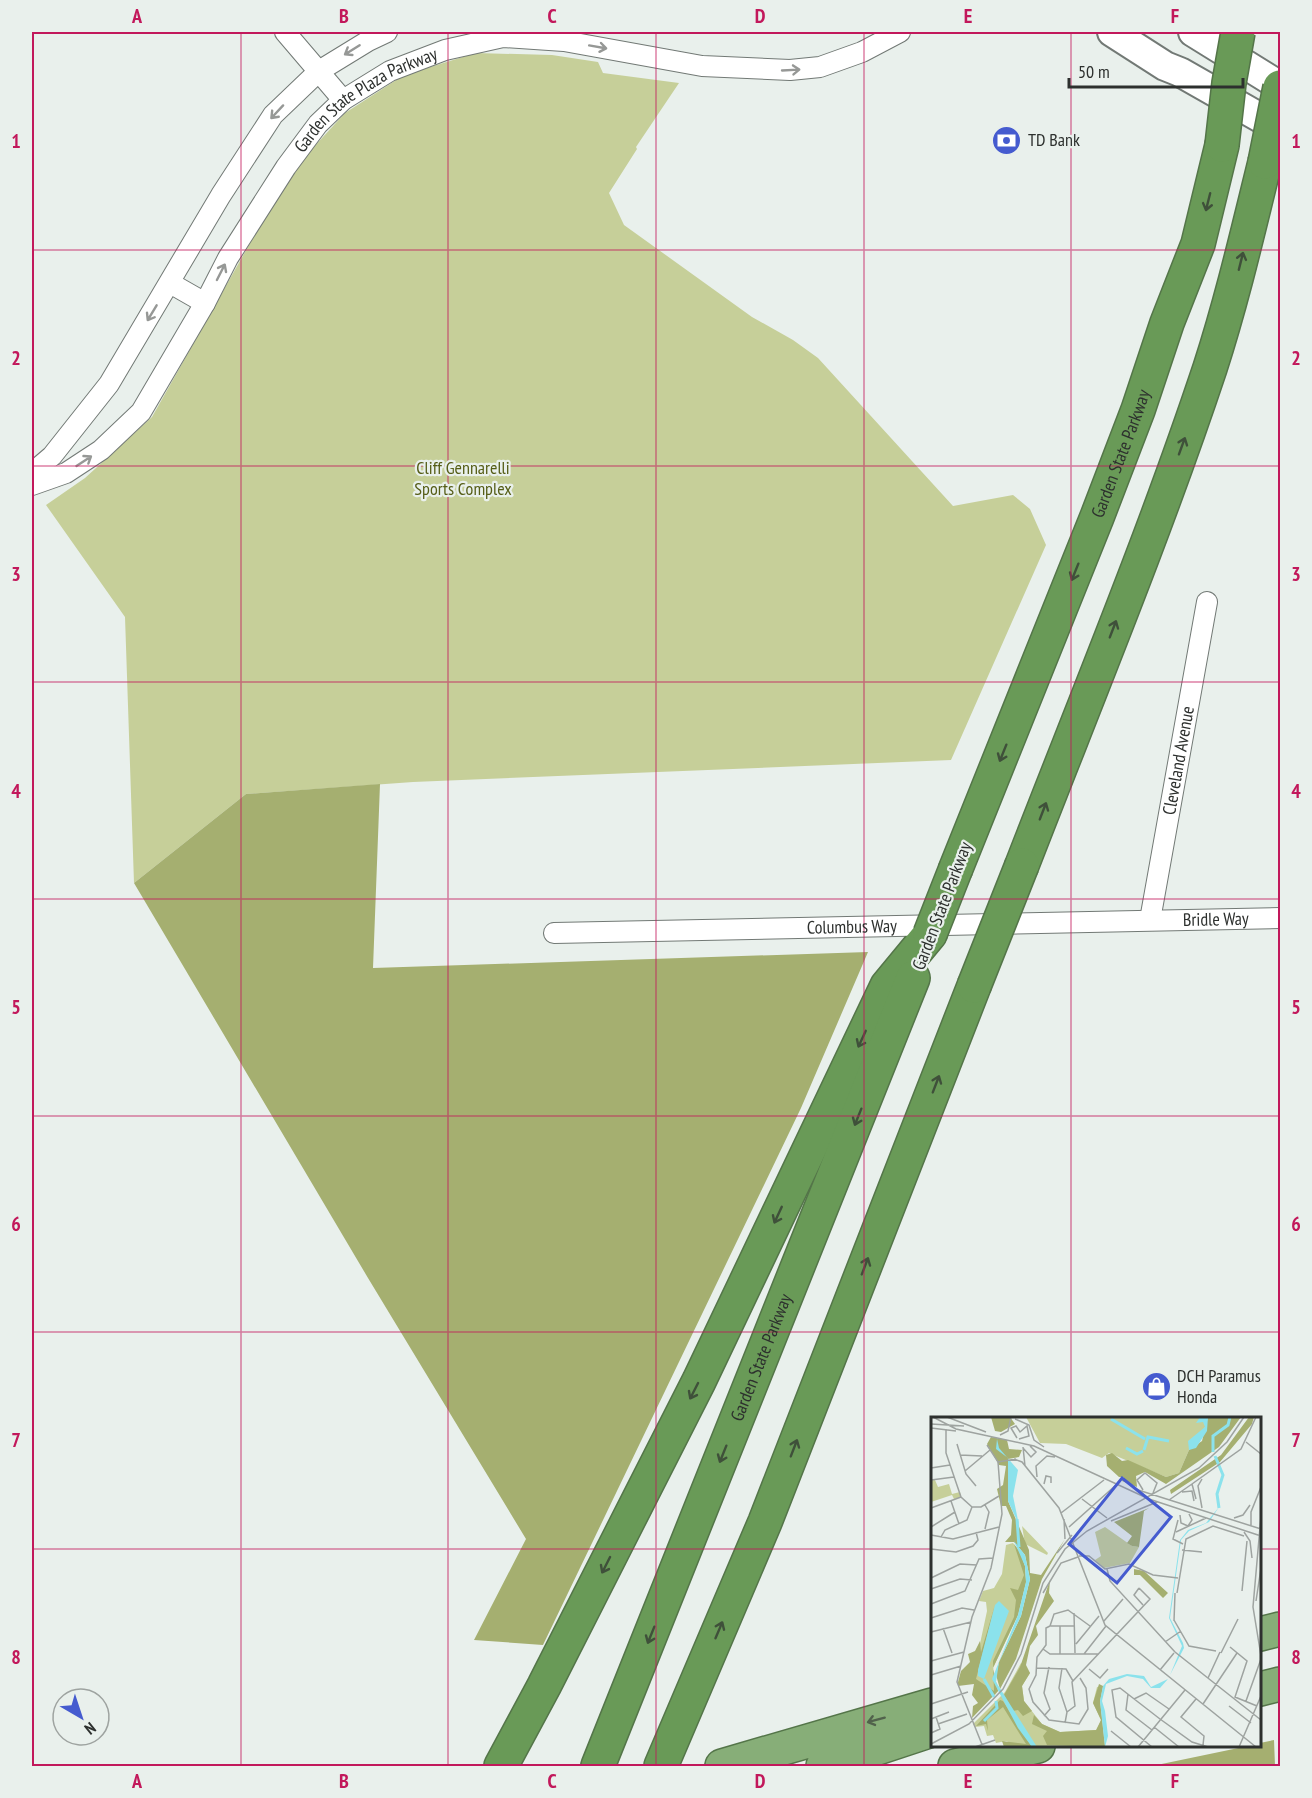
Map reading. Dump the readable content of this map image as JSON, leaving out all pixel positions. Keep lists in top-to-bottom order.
{
  "streets": {
    "highway": ["Garden State Parkway"],
    "street": [
      "Garden State Plaza Parkway",
      "Cleveland Avenue",
      "Bridle Way",
      "Columbus Way"
    ]
  },
  "crossings": [
    ["Cleveland Avenue", "Bridle Way"],
    ["Cleveland Avenue", "Columbus Way"],
    ["Bridle Way", "Columbus Way"]
  ],
  "one_way": ["Garden State Plaza Parkway"],
  "parks": ["Cliff Gennarelli Sports Complex"],
  "places": {
    "bank": ["TD Bank"],
    "shop": ["DCH Paramus Honda"]
  },
  "scale_bar": "50 m",
  "north": "bottom right",
  "grid": {
    "columns": [
      "A",
      "B",
      "C",
      "D",
      "E",
      "F"
    ],
    "rows": [
      "1",
      "2",
      "3",
      "4",
      "5",
      "6",
      "7",
      "8"
    ]
  }
}
